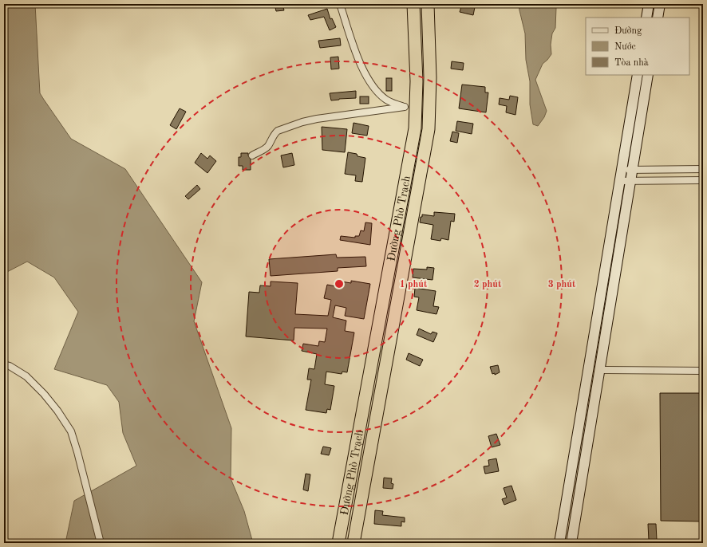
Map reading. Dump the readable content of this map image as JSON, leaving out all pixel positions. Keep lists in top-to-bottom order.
{
  "streets": {
    "highway": ["Đường Phò Trạch"]
  },
  "legend": ["Đường", "Nước", "Tòa nhà"],
  "rings": ["1 phút", "2 phút", "3 phút"]
}
